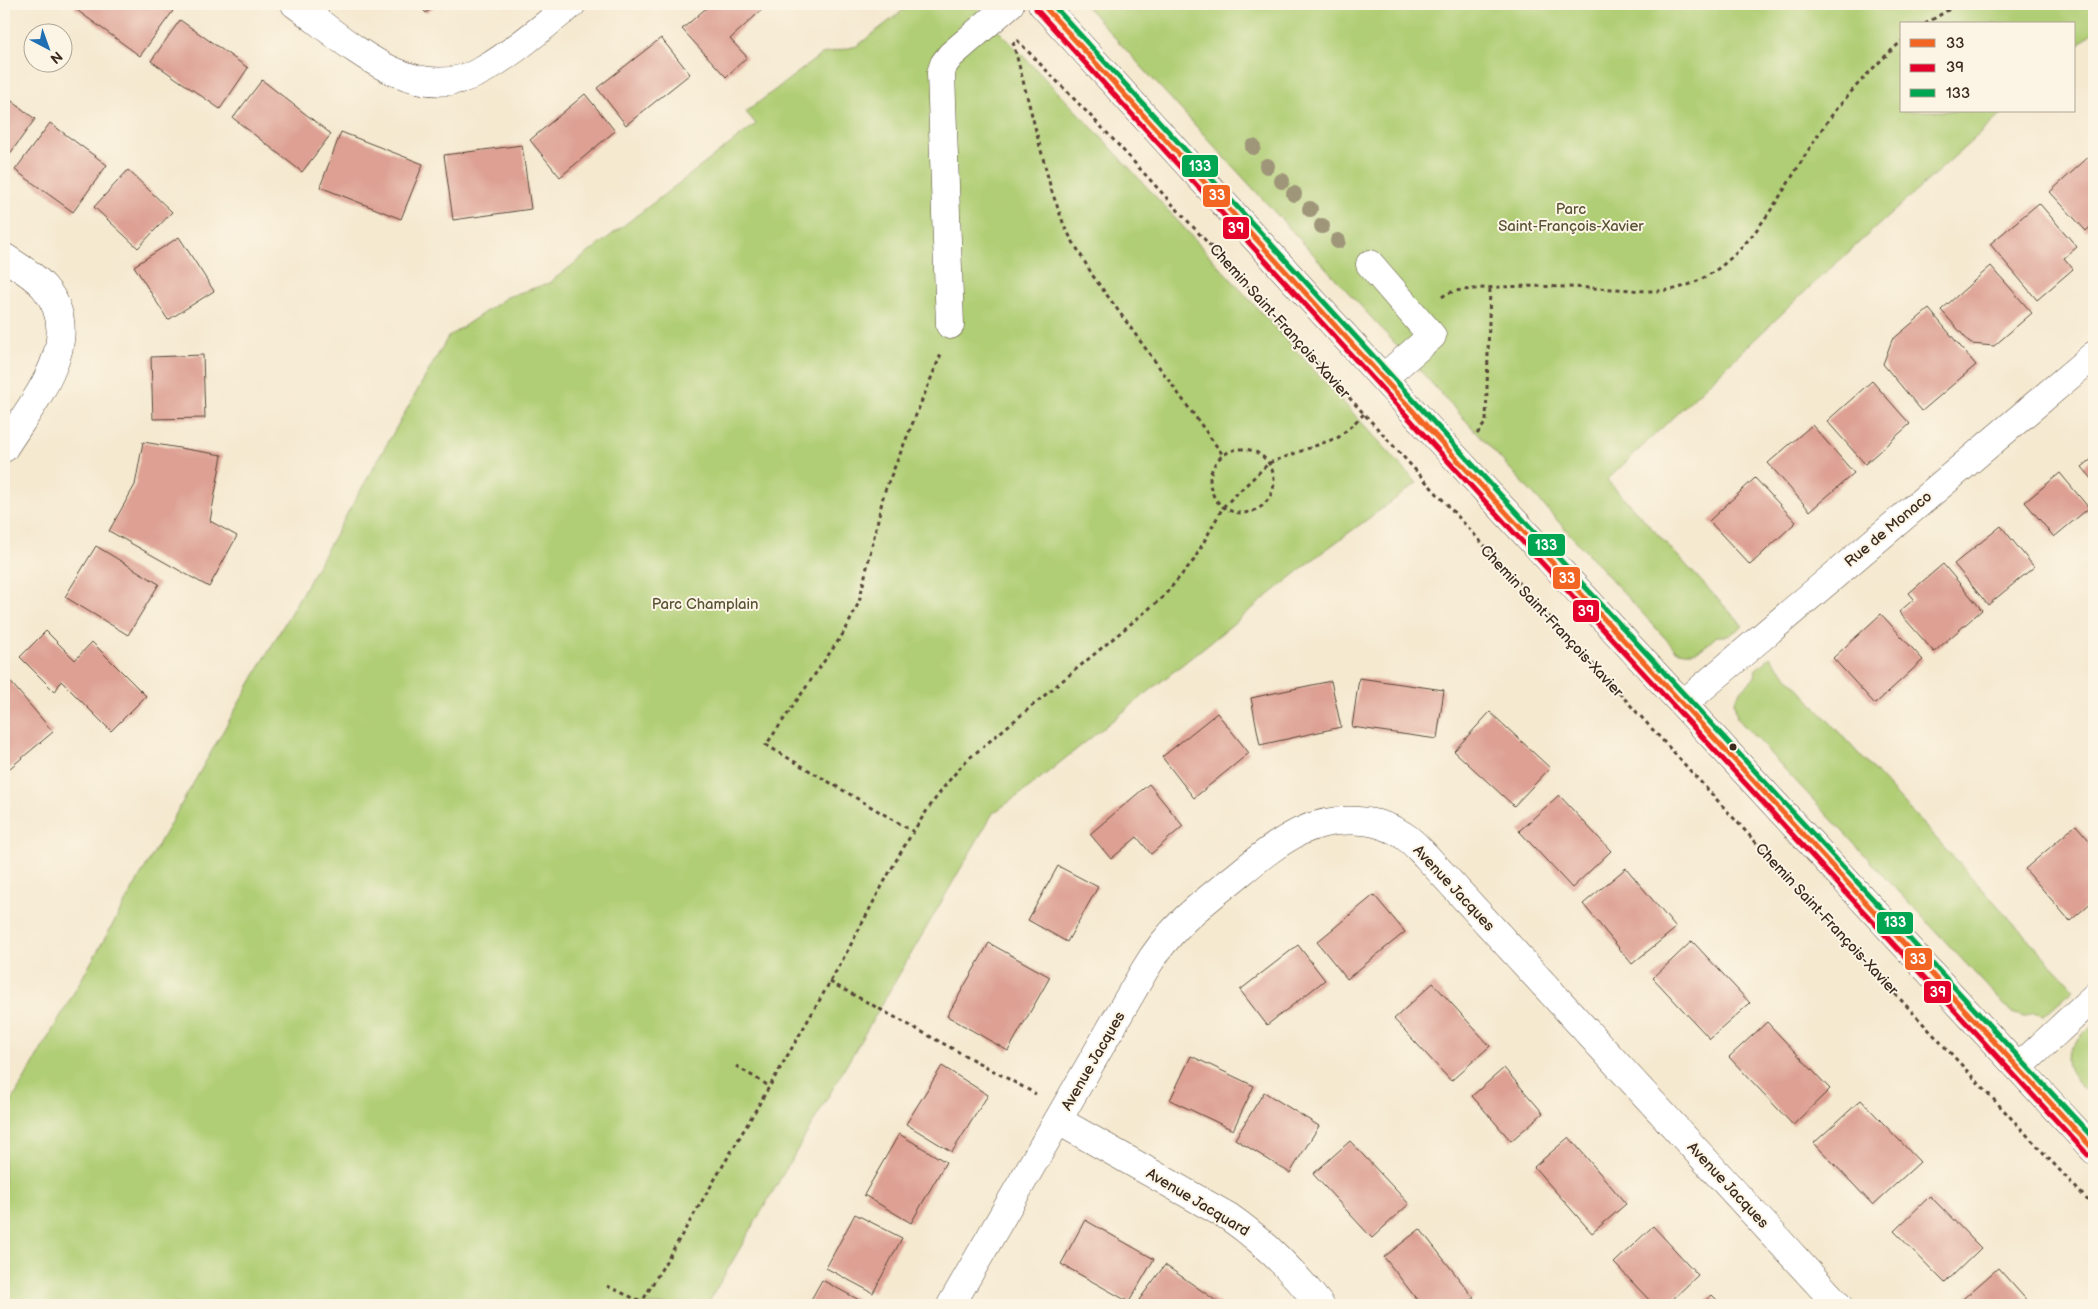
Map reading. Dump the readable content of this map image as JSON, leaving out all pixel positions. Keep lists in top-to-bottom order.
{
  "streets": {
    "street": ["Rue de Monaco", "Avenue Jacques", "Avenue Jacquard"],
    "path": ["Chemin Saint-François-Xavier"]
  },
  "crossings": [
    ["Avenue Jacques", "Avenue Jacquard"]
  ],
  "parks": ["Parc Saint-François-Xavier", "Parc Champlain"],
  "lines": ["transit line 33", "transit line 133", "transit line 39"],
  "legend": ["33", "39", "133"],
  "north": "bottom right"
}
